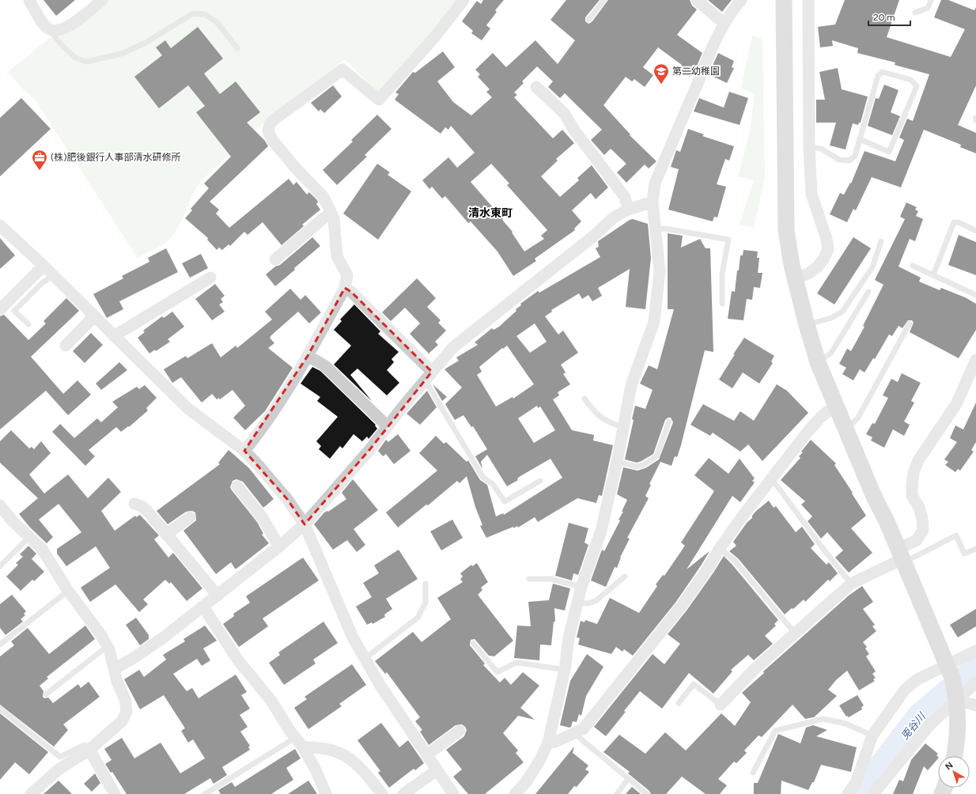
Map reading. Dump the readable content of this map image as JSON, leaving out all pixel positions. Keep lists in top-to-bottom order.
{
  "districts": ["清水東町"],
  "water": ["兎谷川"],
  "places": {
    "school or university": ["第二幼稚園"],
    "office": ["(株)肥後銀行人事部清水研修所"]
  },
  "scale_bar": "20 m",
  "north": "top left"
}
